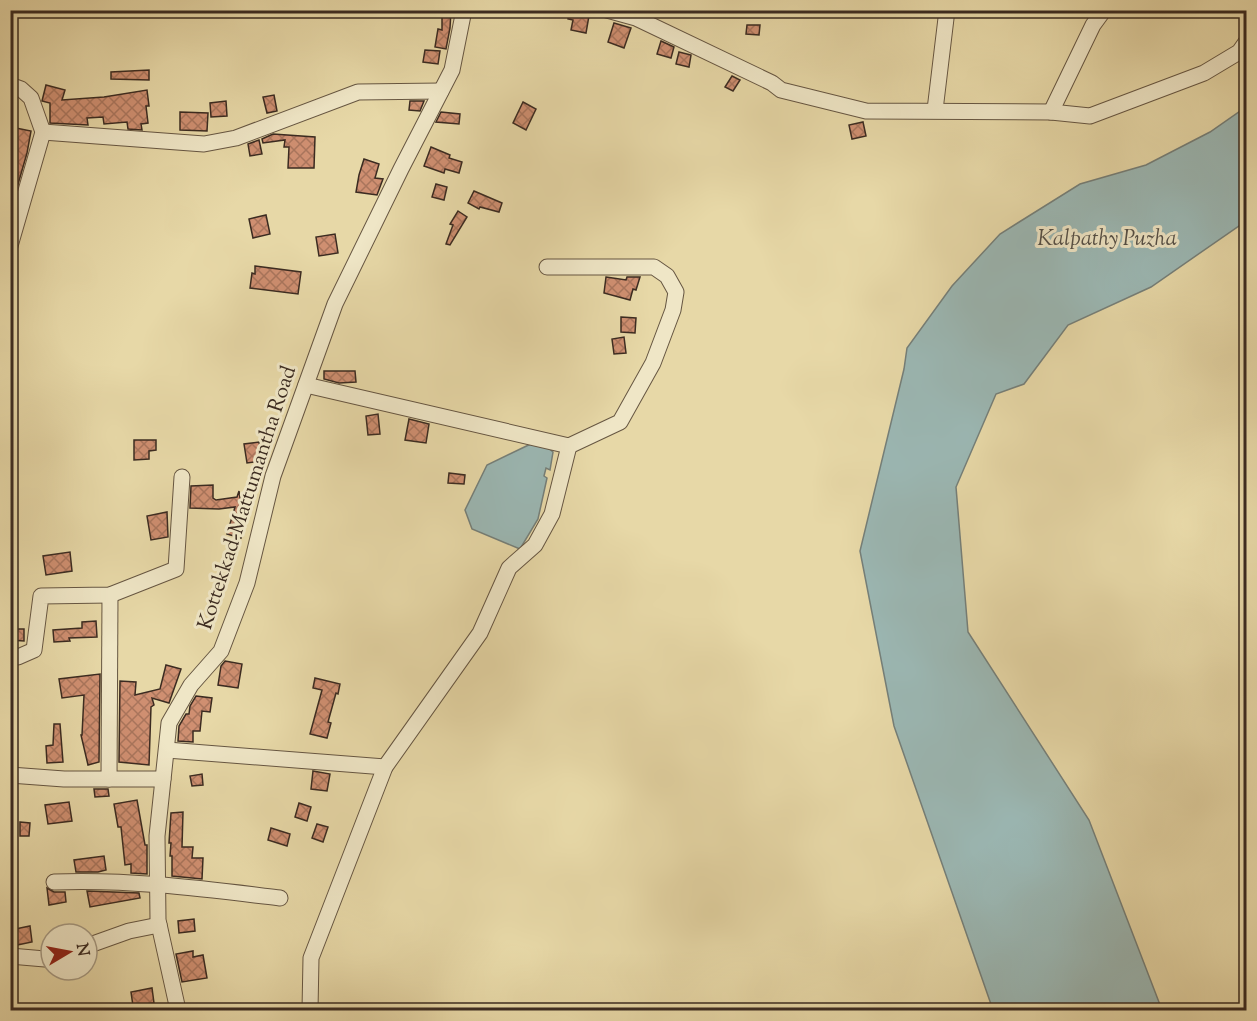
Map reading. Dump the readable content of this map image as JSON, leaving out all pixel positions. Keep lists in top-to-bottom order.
{
  "streets": {
    "street": ["Kottekkad-Mattumantha Road"]
  },
  "water": ["Kalpathy Puzha"],
  "north": "right"
}
